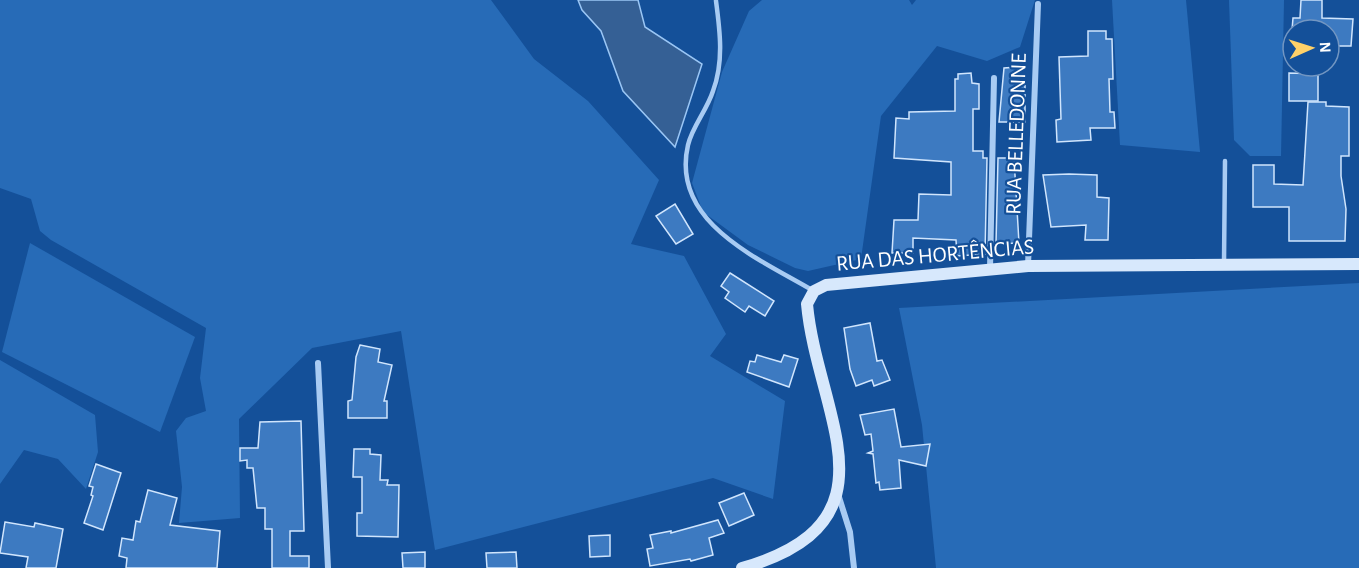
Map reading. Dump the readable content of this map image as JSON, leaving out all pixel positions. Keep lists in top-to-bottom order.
{
  "streets": {
    "street": ["RUA BELLEDONNE", "RUA DAS HORTÊNCIAS"]
  },
  "crossings": [
    ["RUA BELLEDONNE", "RUA DAS HORTÊNCIAS"]
  ],
  "north": "right"
}
